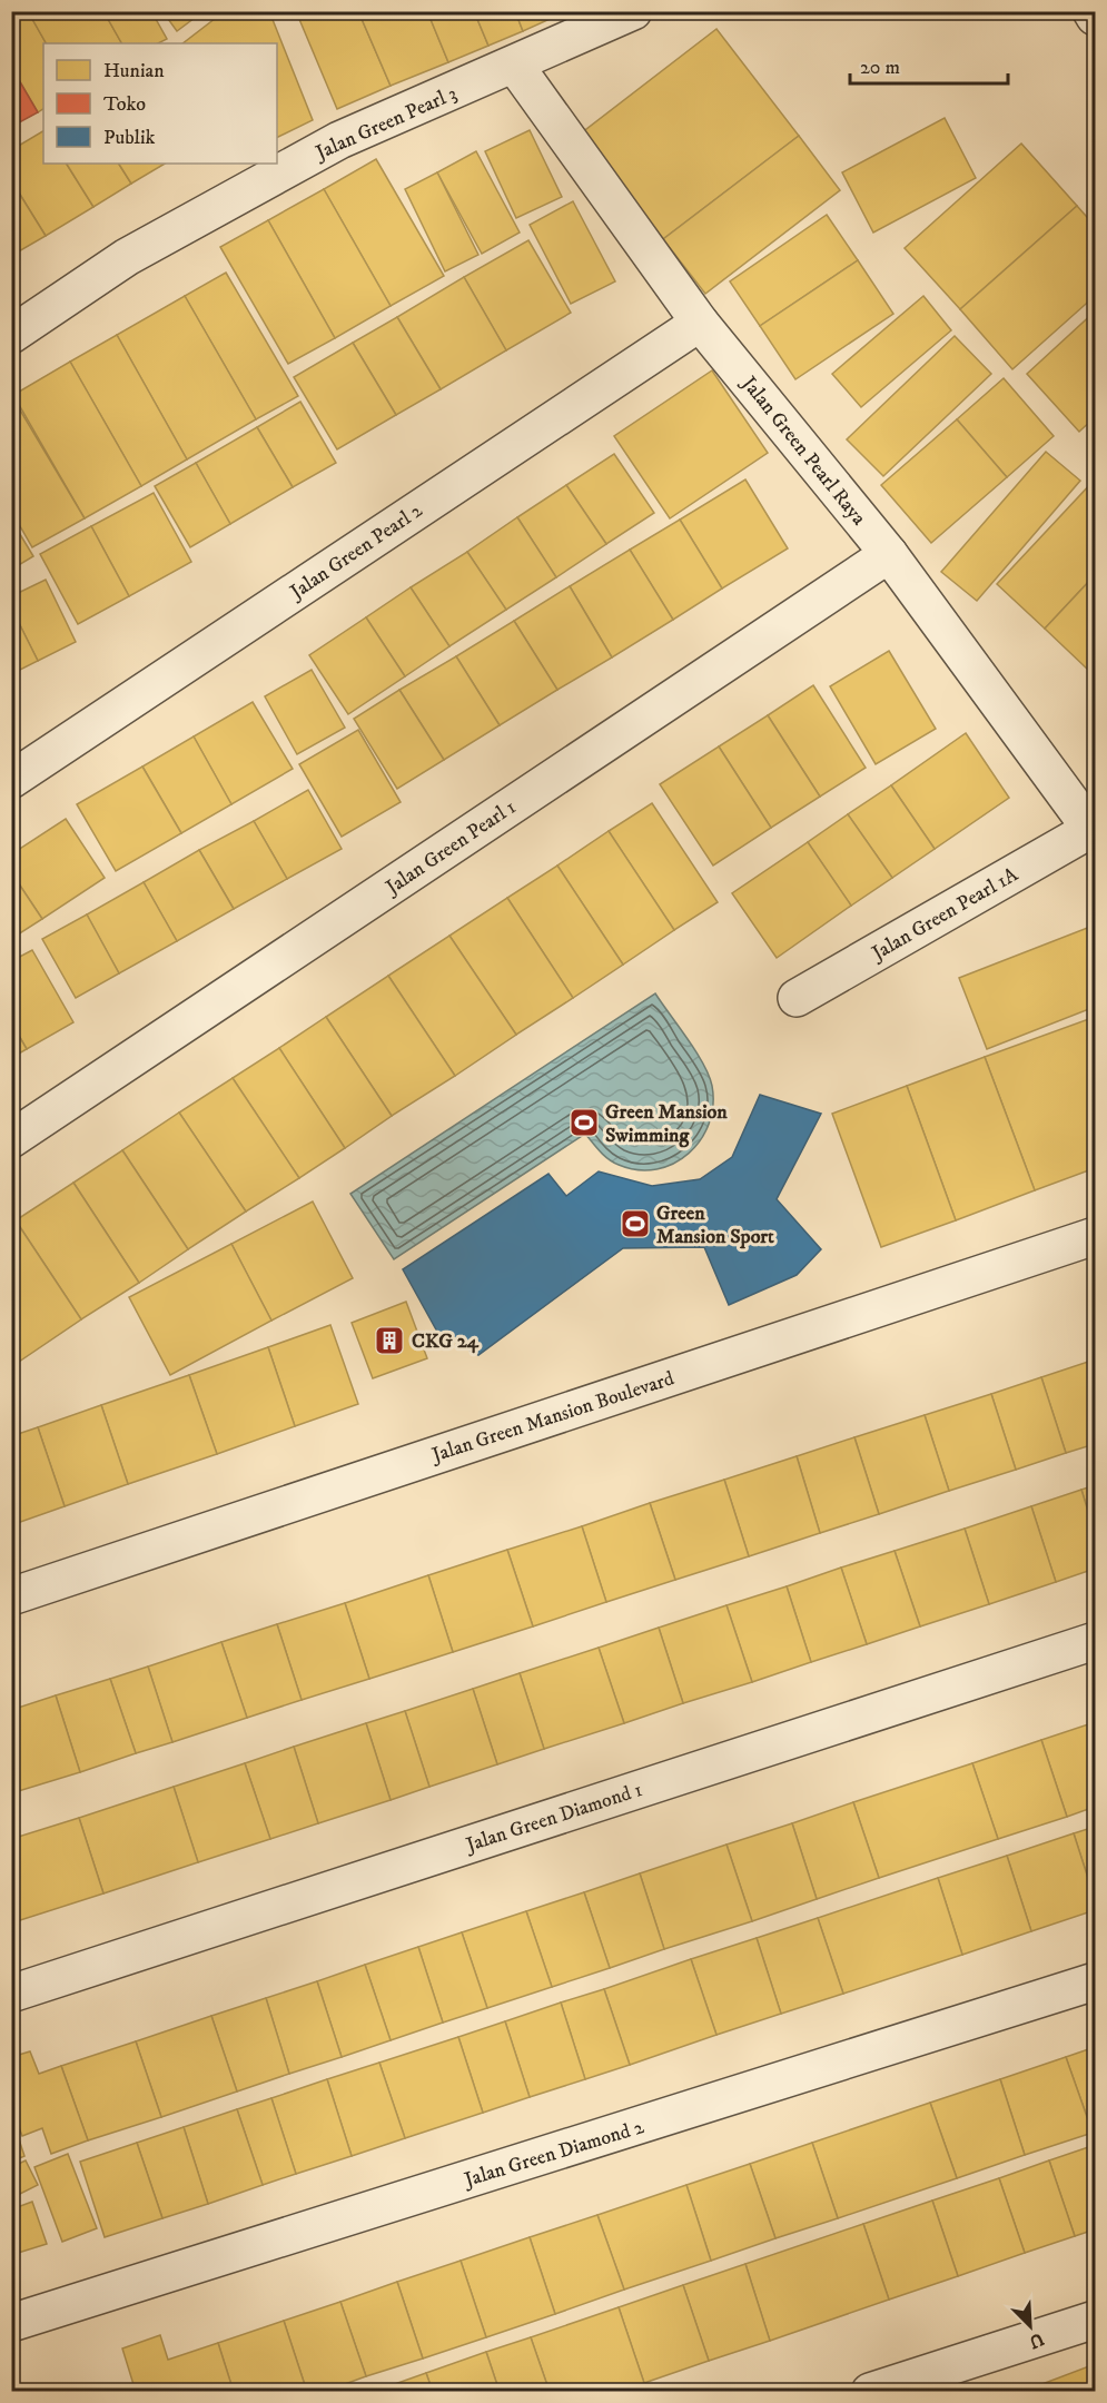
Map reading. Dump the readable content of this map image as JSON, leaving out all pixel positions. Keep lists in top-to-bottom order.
{
  "streets": {
    "street": [
      "Jalan Green Pearl 3",
      "Jalan Green Pearl Raya",
      "Jalan Green Pearl 2",
      "Jalan Green Pearl 1",
      "Jalan Green Pearl 1A",
      "Jalan Green Mansion Boulevard",
      "Jalan Green Diamond 1",
      "Jalan Green Diamond 2"
    ]
  },
  "crossings": [
    ["Jalan Green Pearl 3", "Jalan Green Pearl Raya"],
    ["Jalan Green Pearl Raya", "Jalan Green Pearl 2"],
    ["Jalan Green Pearl Raya", "Jalan Green Pearl 1"],
    ["Jalan Green Pearl Raya", "Jalan Green Pearl 1A"]
  ],
  "places": {
    "sports": ["Green Mansion Swimming", "Green Mansion Sport"],
    "building": ["CKG 24"]
  },
  "legend": ["Hunian", "Toko", "Publik"],
  "scale_bar": "20 m",
  "north": "bottom right"
}
